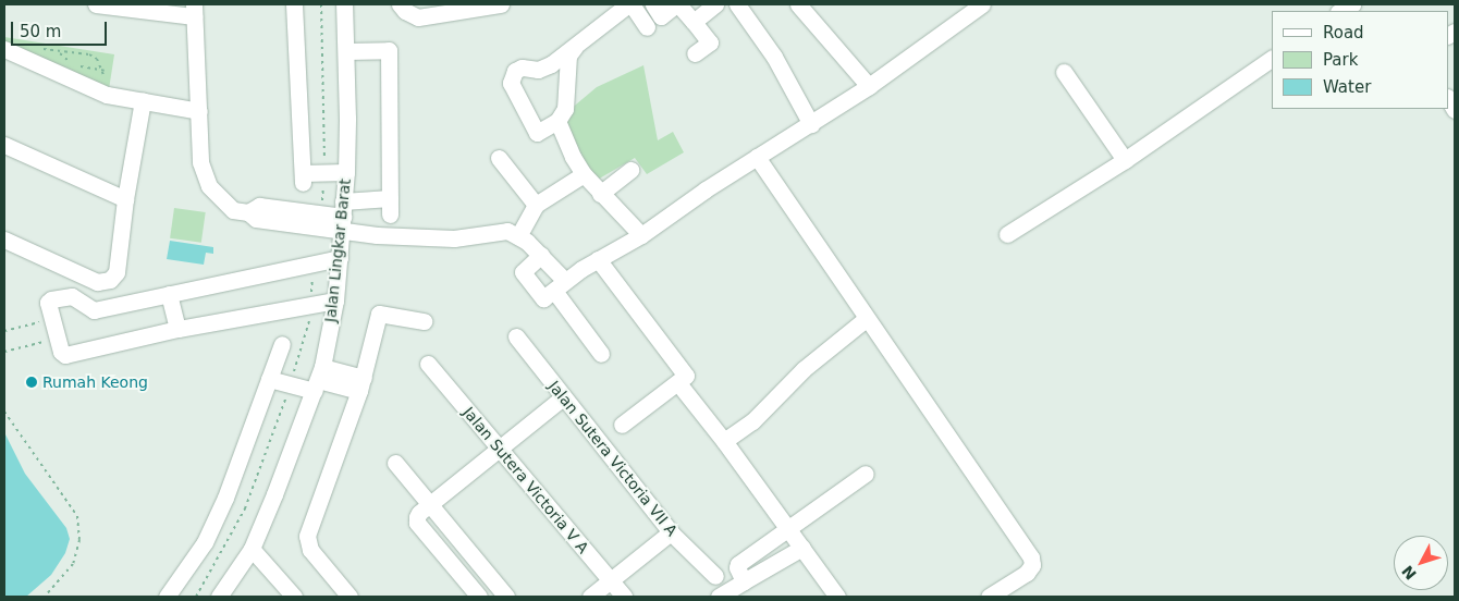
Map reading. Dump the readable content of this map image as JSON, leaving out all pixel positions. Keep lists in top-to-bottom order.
{
  "streets": {
    "street": ["Jalan Lingkar Barat", "Jalan Sutera Victoria VII A", "Jalan Sutera Victoria V A"]
  },
  "places": ["Rumah Keong"],
  "legend": ["Road", "Park", "Water"],
  "scale_bar": "50 m",
  "north": "bottom left"
}
